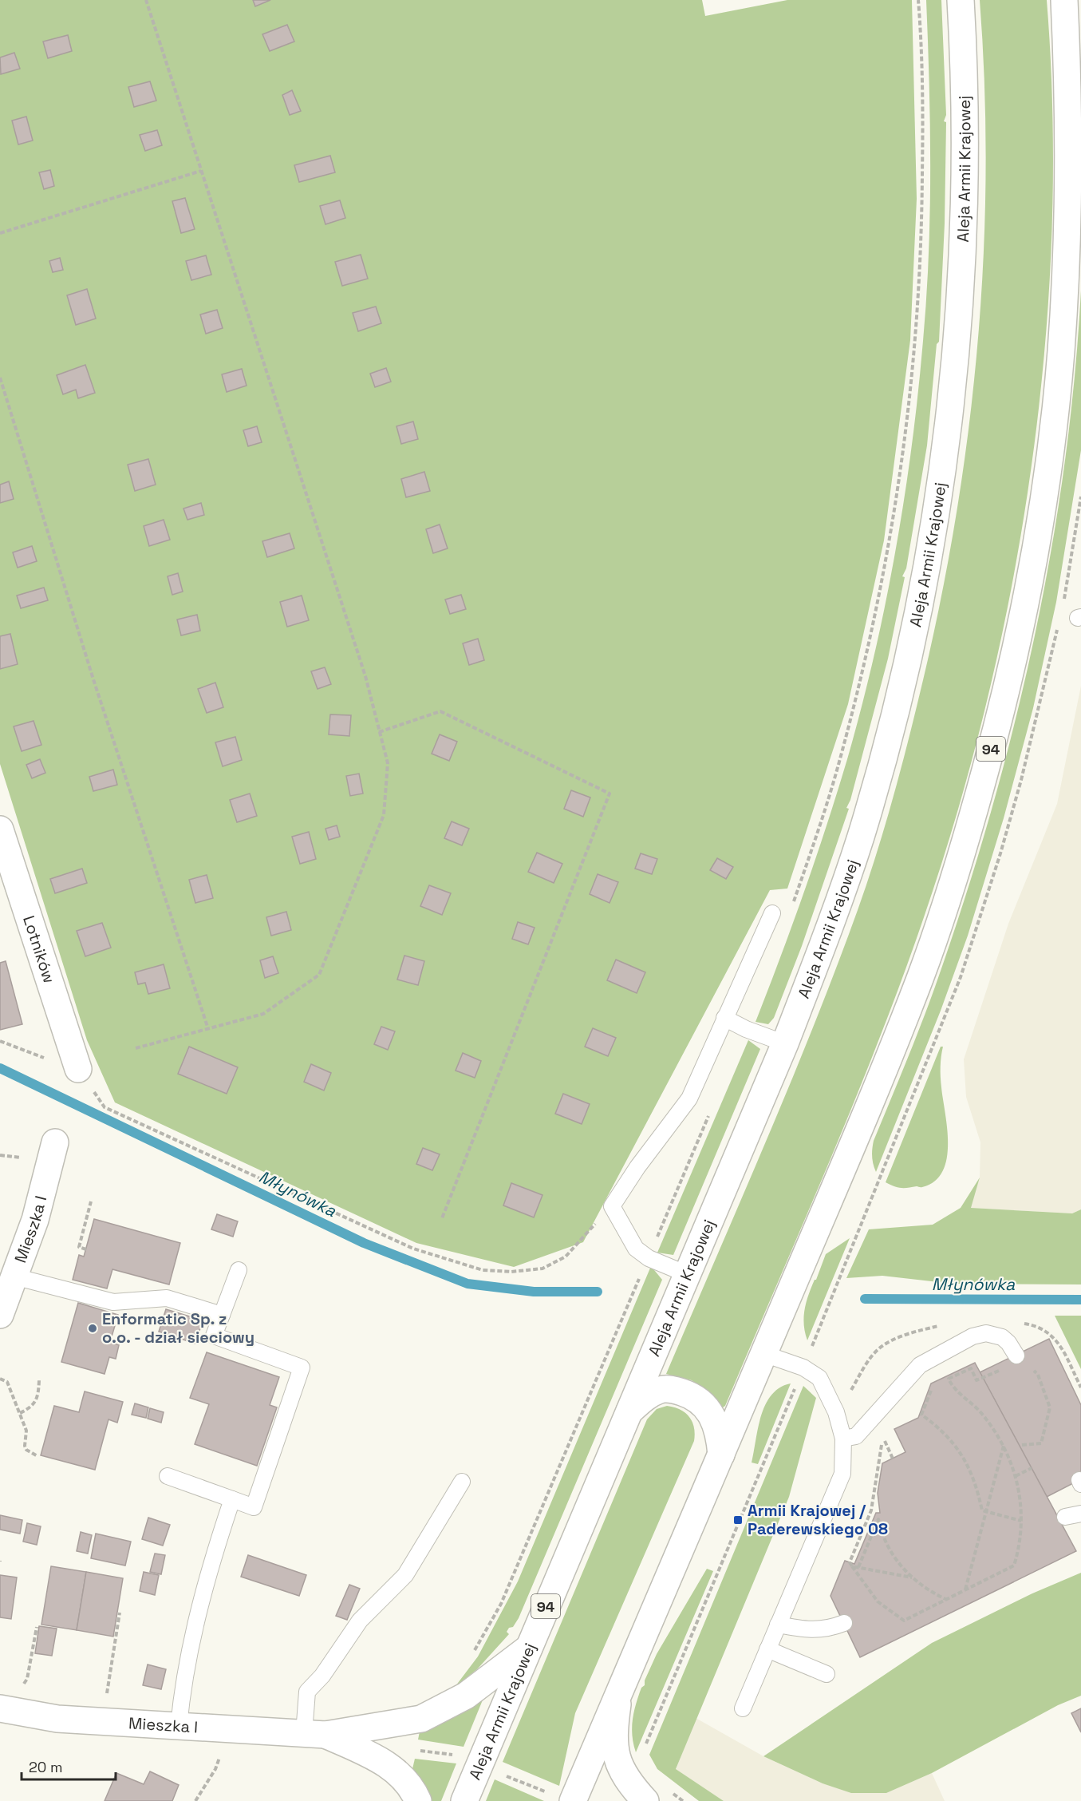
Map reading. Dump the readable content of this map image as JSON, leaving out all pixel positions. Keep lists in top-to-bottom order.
{
  "streets": {
    "main road": [
      "Aleja Armii Krajowej",
      "94",
      "Lotników",
      "Mieszka I"
    ]
  },
  "crossings": [
    ["Aleja Armii Krajowej", "Mieszka I"]
  ],
  "water": ["Młynówka"],
  "places": {
    "other": ["Enformatic Sp. z o.o. - dział sieciowy"],
    "transit": ["Armii Krajowej / Paderewskiego 08"]
  },
  "scale_bar": "20 m"
}
